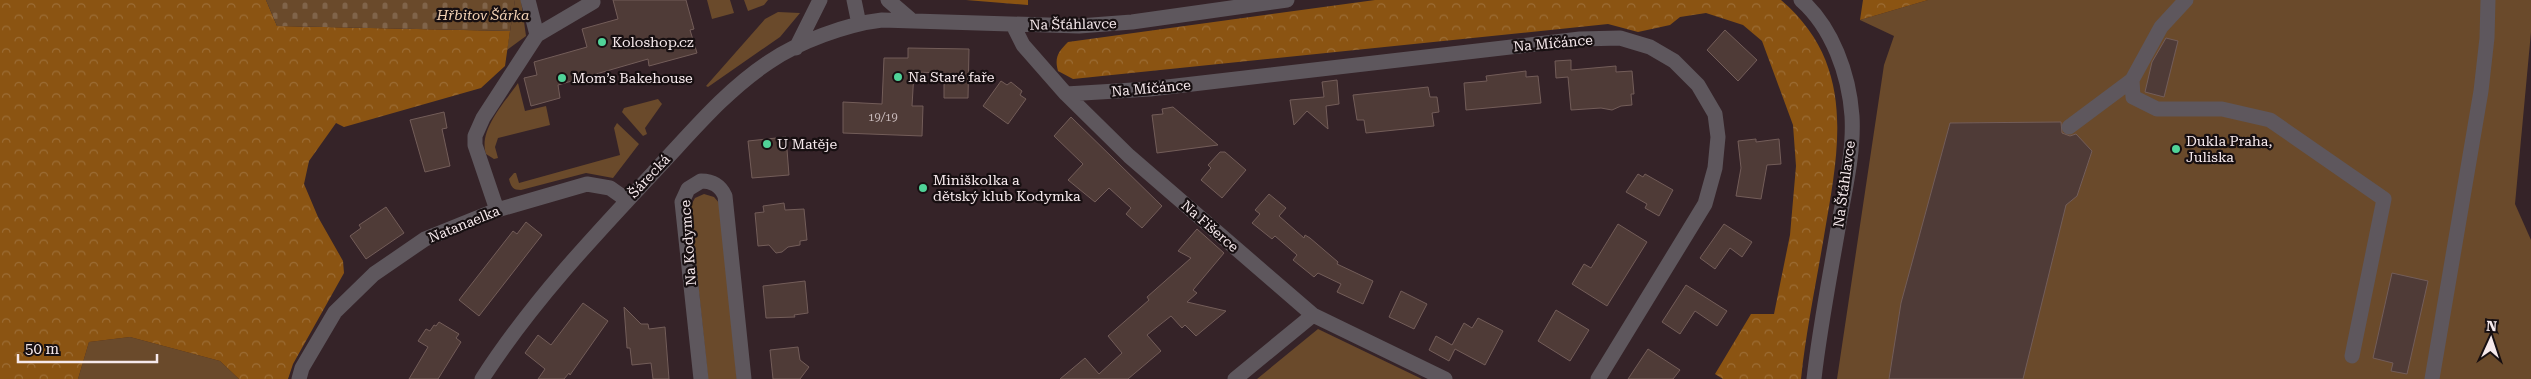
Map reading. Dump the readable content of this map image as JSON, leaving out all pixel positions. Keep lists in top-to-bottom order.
{
  "streets": {
    "street": [
      "Na Šťáhlavce",
      "Na Míčánce",
      "Šárecká",
      "Natanaelka",
      "Na Fišerce",
      "Na Kodymce"
    ]
  },
  "crossings": [
    ["Na Šťáhlavce", "Šárecká"],
    ["Na Šťáhlavce", "Na Fišerce"],
    ["Na Míčánce", "Na Fišerce"],
    ["Šárecká", "Natanaelka"]
  ],
  "parks": ["Hřbitov Šárka"],
  "places": [
    "Koloshop.cz",
    "Na Staré faře",
    "Mom’s Bakehouse",
    "U Matěje",
    "Dukla Praha, Juliska",
    "Miniškolka a dětský klub Kodymka"
  ],
  "house_numbers": ["19/19"],
  "scale_bar": "50 m",
  "north": "top"
}
